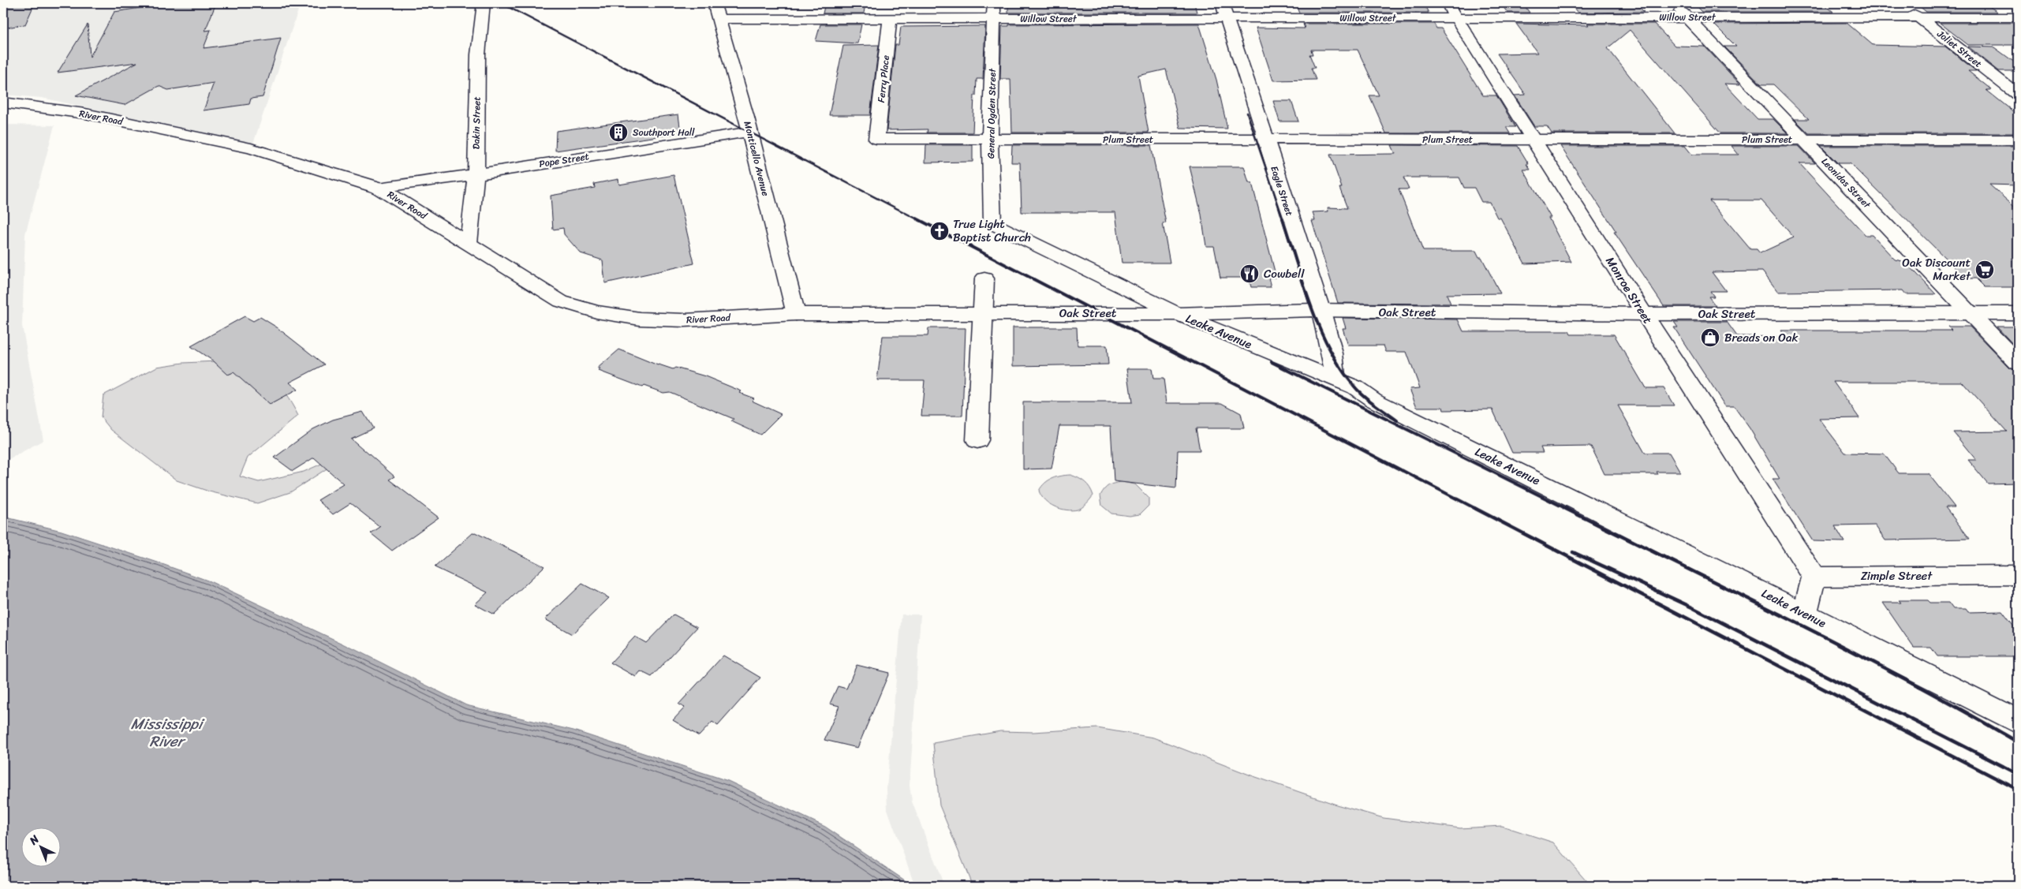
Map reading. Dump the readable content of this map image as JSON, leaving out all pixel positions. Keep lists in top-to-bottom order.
{
  "streets": {
    "street": [
      "Willow Street",
      "Joliet Street",
      "Ferry Place",
      "General Ogden Street",
      "River Road",
      "Dakin Street",
      "Plum Street",
      "Monticello Avenue",
      "Pope Street",
      "Leonidas Street",
      "Eagle Street",
      "Monroe Street",
      "Oak Street",
      "Leake Avenue",
      "Zimple Street"
    ]
  },
  "crossings": [
    ["Willow Street", "Joliet Street"],
    ["Willow Street", "Ferry Place"],
    ["Willow Street", "General Ogden Street"],
    ["Willow Street", "Monticello Avenue"],
    ["Willow Street", "Leonidas Street"],
    ["Willow Street", "Eagle Street"],
    ["Willow Street", "Monroe Street"],
    ["Ferry Place", "Plum Street"],
    ["General Ogden Street", "Plum Street"],
    ["General Ogden Street", "Leake Avenue"],
    ["River Road", "Dakin Street"],
    ["River Road", "Monticello Avenue"],
    ["River Road", "Pope Street"],
    ["River Road", "Oak Street"],
    ["Dakin Street", "Pope Street"],
    ["Plum Street", "Leonidas Street"],
    ["Plum Street", "Eagle Street"],
    ["Plum Street", "Monroe Street"],
    ["Monticello Avenue", "Pope Street"],
    ["Monticello Avenue", "Oak Street"],
    ["Leonidas Street", "Oak Street"],
    ["Eagle Street", "Oak Street"],
    ["Eagle Street", "Leake Avenue"],
    ["Monroe Street", "Oak Street"],
    ["Monroe Street", "Zimple Street"],
    ["Oak Street", "Leake Avenue"]
  ],
  "water": ["Mississippi River"],
  "places": {
    "building": ["Southport Hall"],
    "church": ["True Light Baptist Church"],
    "supermarket": ["Oak Discount Market"],
    "restaurant": ["Cowbell"],
    "shop": ["Breads on Oak"]
  },
  "north": "top left"
}
